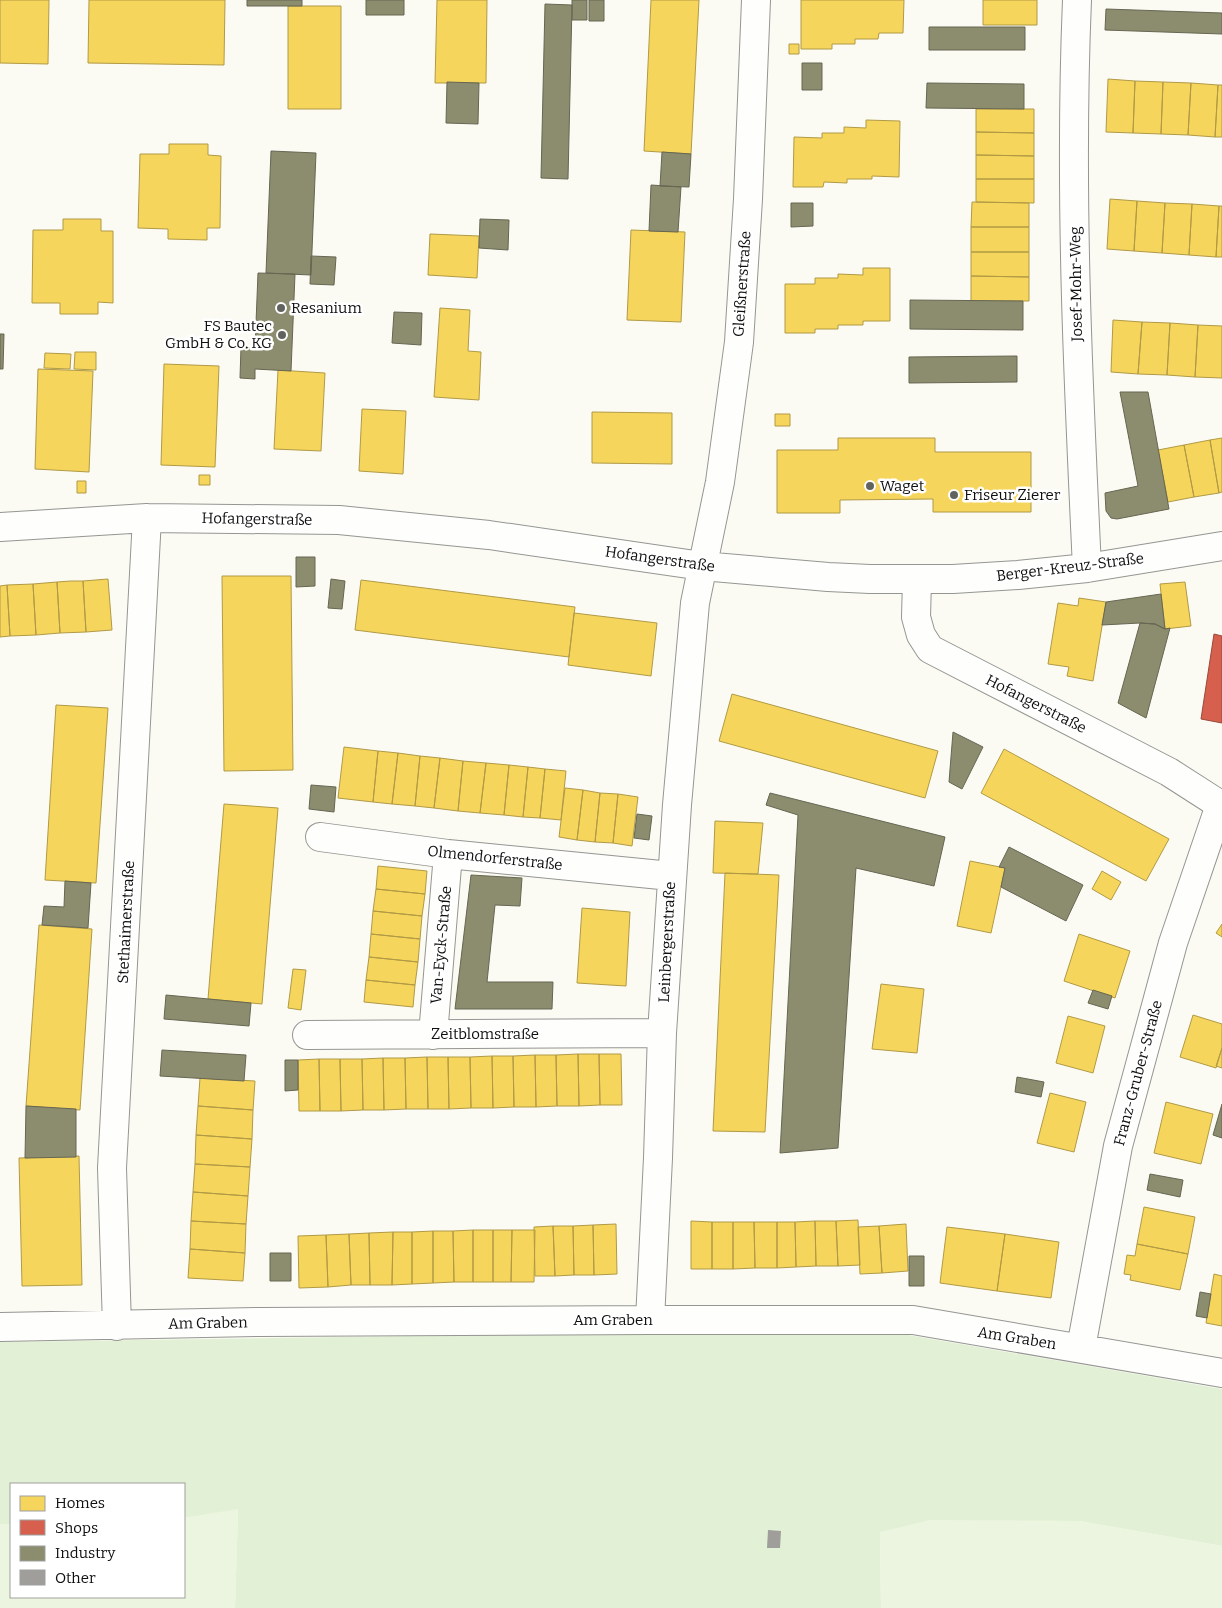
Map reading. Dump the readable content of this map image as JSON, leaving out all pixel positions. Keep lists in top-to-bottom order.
{
  "streets": {
    "street": [
      "Gleißnerstraße",
      "Josef-Mohr-Weg",
      "Hofangerstraße",
      "Berger-Kreuz-Straße",
      "Olmendorferstraße",
      "Stethaimerstraße",
      "Leinbergerstraße",
      "Van-Eyck-Straße",
      "Zeitblomstraße",
      "Franz-Gruber-Straße",
      "Am Graben"
    ]
  },
  "crossings": [
    ["Gleißnerstraße", "Hofangerstraße"],
    ["Gleißnerstraße", "Leinbergerstraße"],
    ["Josef-Mohr-Weg", "Berger-Kreuz-Straße"],
    ["Hofangerstraße", "Berger-Kreuz-Straße"],
    ["Hofangerstraße", "Stethaimerstraße"],
    ["Hofangerstraße", "Leinbergerstraße"],
    ["Hofangerstraße", "Franz-Gruber-Straße"],
    ["Olmendorferstraße", "Leinbergerstraße"],
    ["Olmendorferstraße", "Van-Eyck-Straße"],
    ["Stethaimerstraße", "Am Graben"],
    ["Leinbergerstraße", "Zeitblomstraße"],
    ["Leinbergerstraße", "Am Graben"],
    ["Van-Eyck-Straße", "Zeitblomstraße"],
    ["Franz-Gruber-Straße", "Am Graben"]
  ],
  "places": [
    "Resanium",
    "FS Bautec GmbH & Co. KG",
    "Waget",
    "Friseur Zierer"
  ],
  "legend": [
    "Homes",
    "Shops",
    "Industry",
    "Other"
  ]
}
